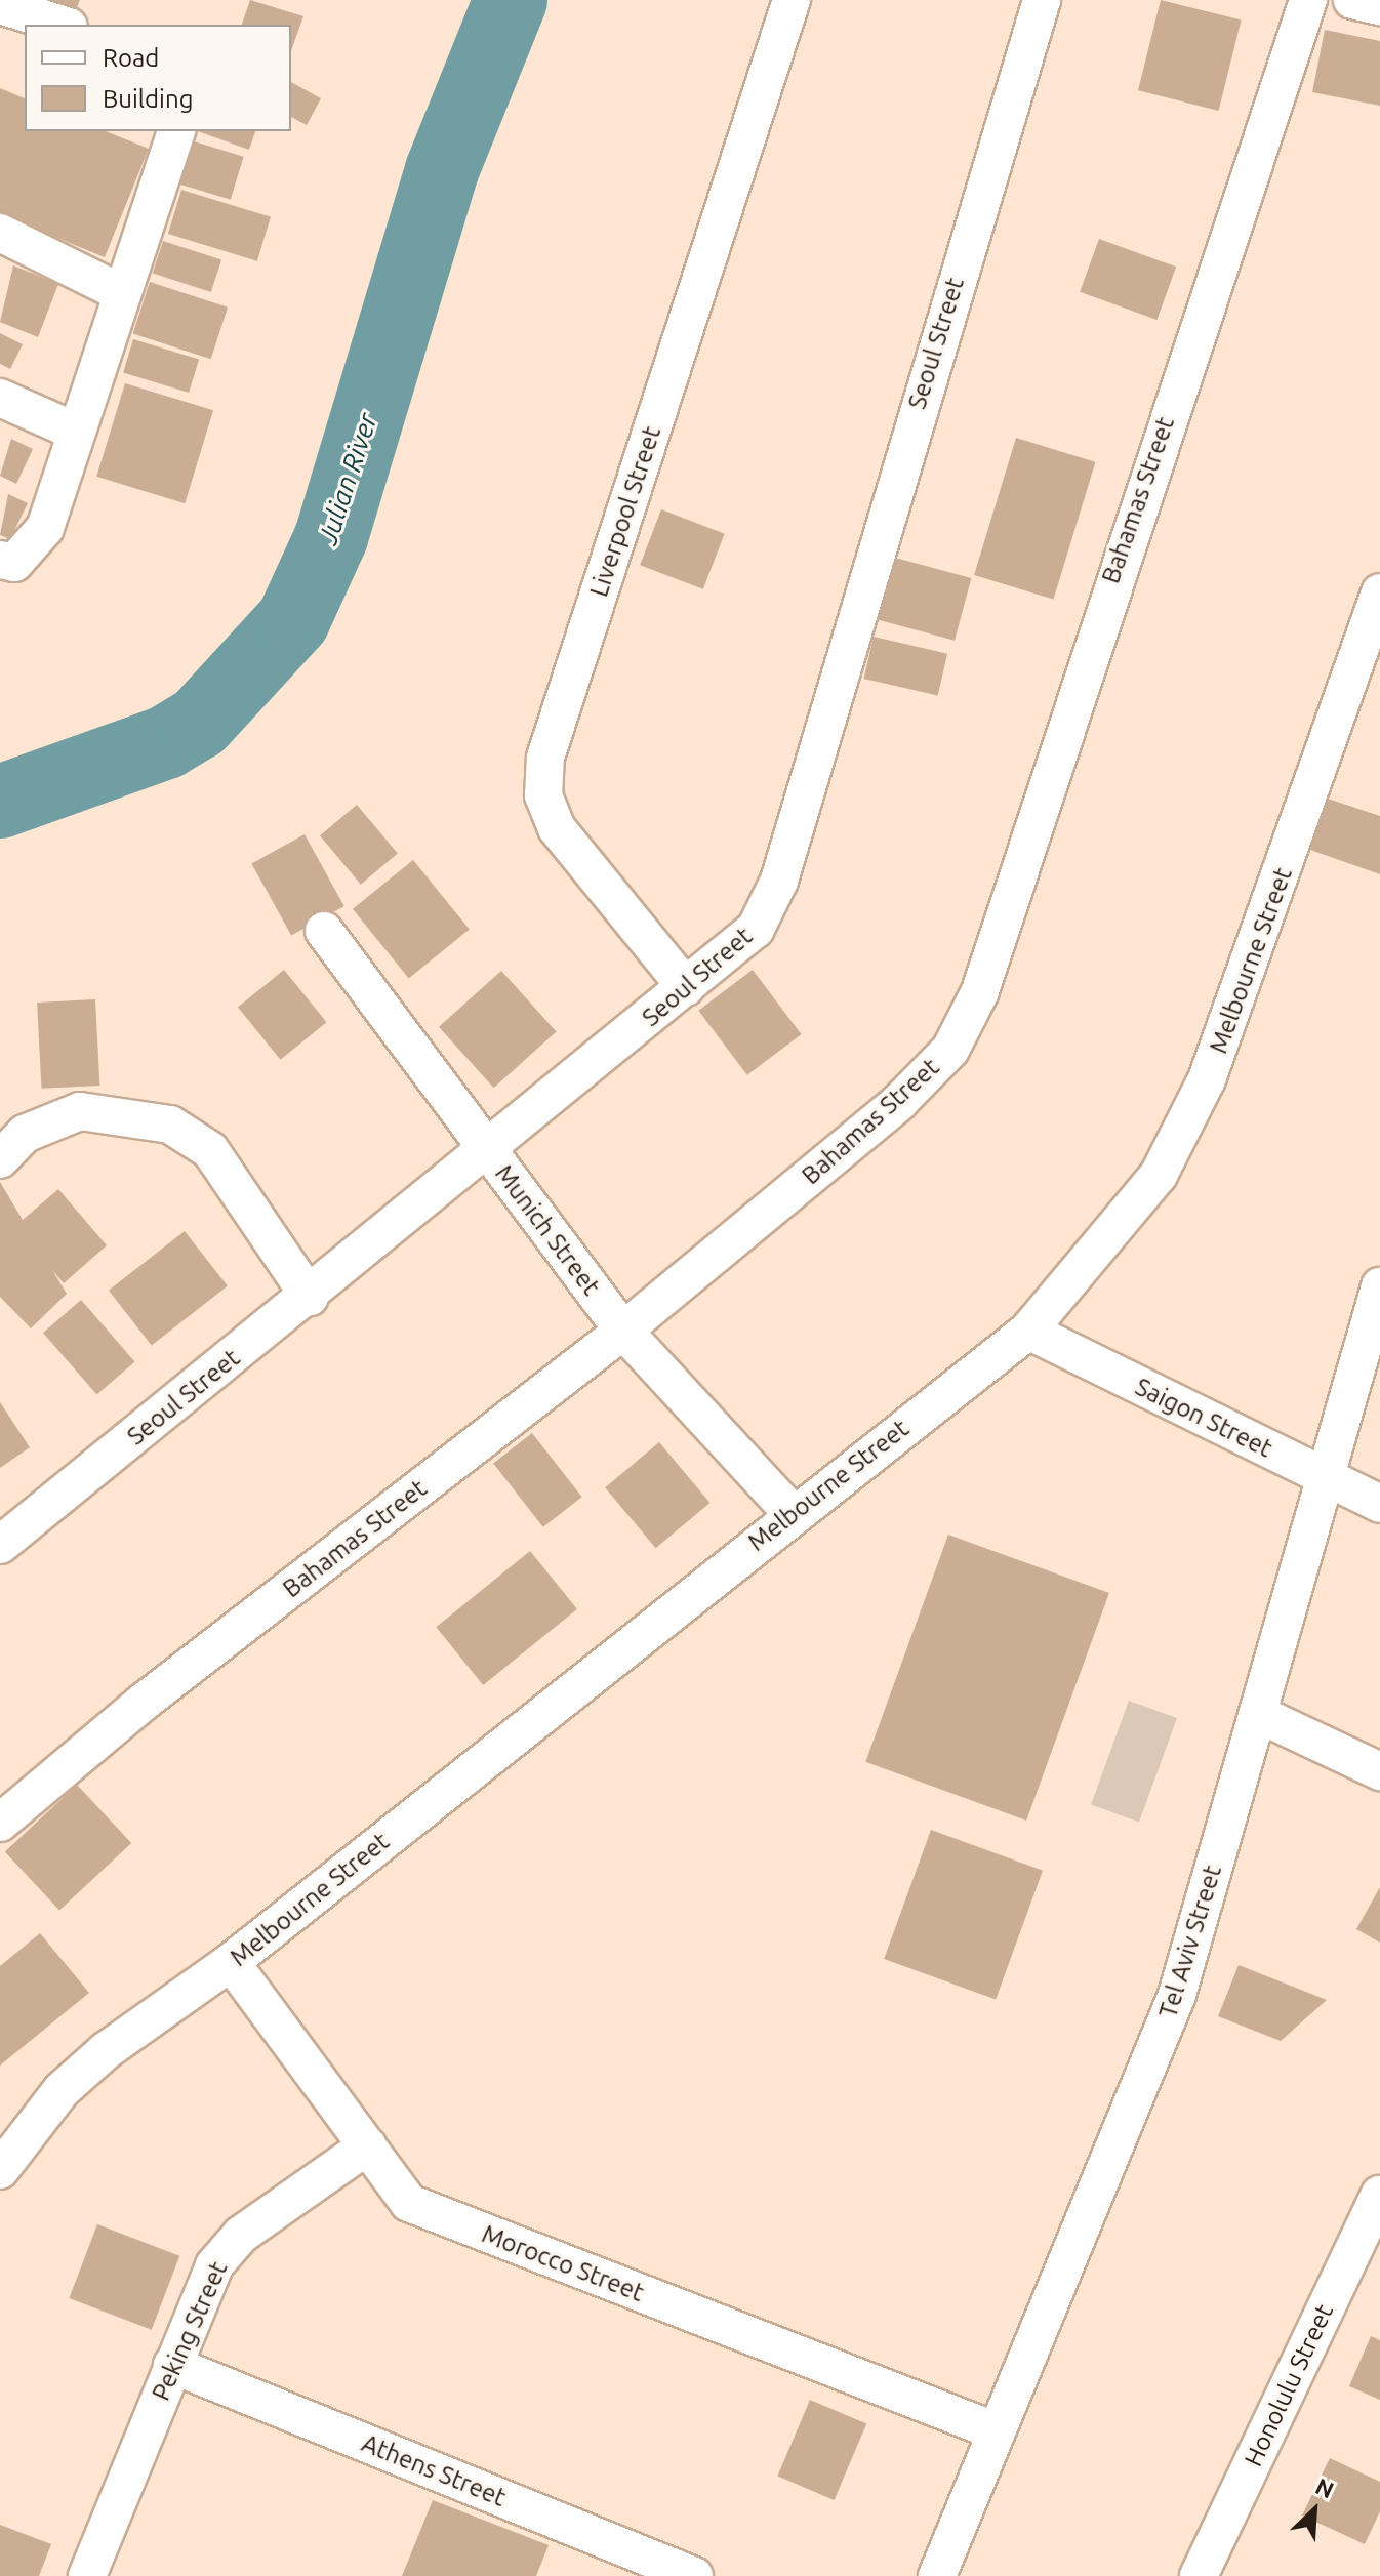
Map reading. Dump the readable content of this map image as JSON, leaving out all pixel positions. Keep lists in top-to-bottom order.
{
  "streets": {
    "street": [
      "Seoul Street",
      "Bahamas Street",
      "Liverpool Street",
      "Melbourne Street",
      "Munich Street",
      "Saigon Street",
      "Tel Aviv Street",
      "Morocco Street",
      "Peking Street",
      "Honolulu Street",
      "Athens Street"
    ]
  },
  "crossings": [
    ["Seoul Street", "Liverpool Street"],
    ["Seoul Street", "Munich Street"],
    ["Bahamas Street", "Munich Street"],
    ["Melbourne Street", "Munich Street"],
    ["Melbourne Street", "Saigon Street"],
    ["Melbourne Street", "Morocco Street"],
    ["Saigon Street", "Tel Aviv Street"],
    ["Tel Aviv Street", "Morocco Street"],
    ["Morocco Street", "Peking Street"],
    ["Peking Street", "Athens Street"]
  ],
  "water": ["Julian River"],
  "legend": ["Road", "Building"],
  "north": "top right"
}
